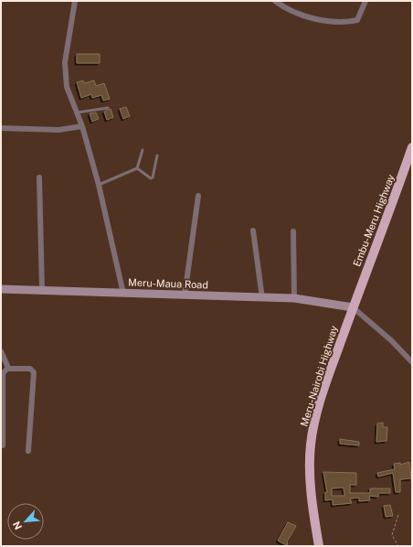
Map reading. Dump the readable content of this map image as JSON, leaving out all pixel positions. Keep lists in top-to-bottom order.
{
  "streets": {
    "highway": ["Embu-Meru Highway", "Meru-Nairobi Highway"],
    "main road": ["Meru-Maua Road"]
  },
  "crossings": [
    ["Embu-Meru Highway", "Meru-Maua Road"],
    ["Embu-Meru Highway", "Meru-Nairobi Highway"],
    ["Meru-Maua Road", "Meru-Nairobi Highway"]
  ],
  "north": "bottom left"
}
